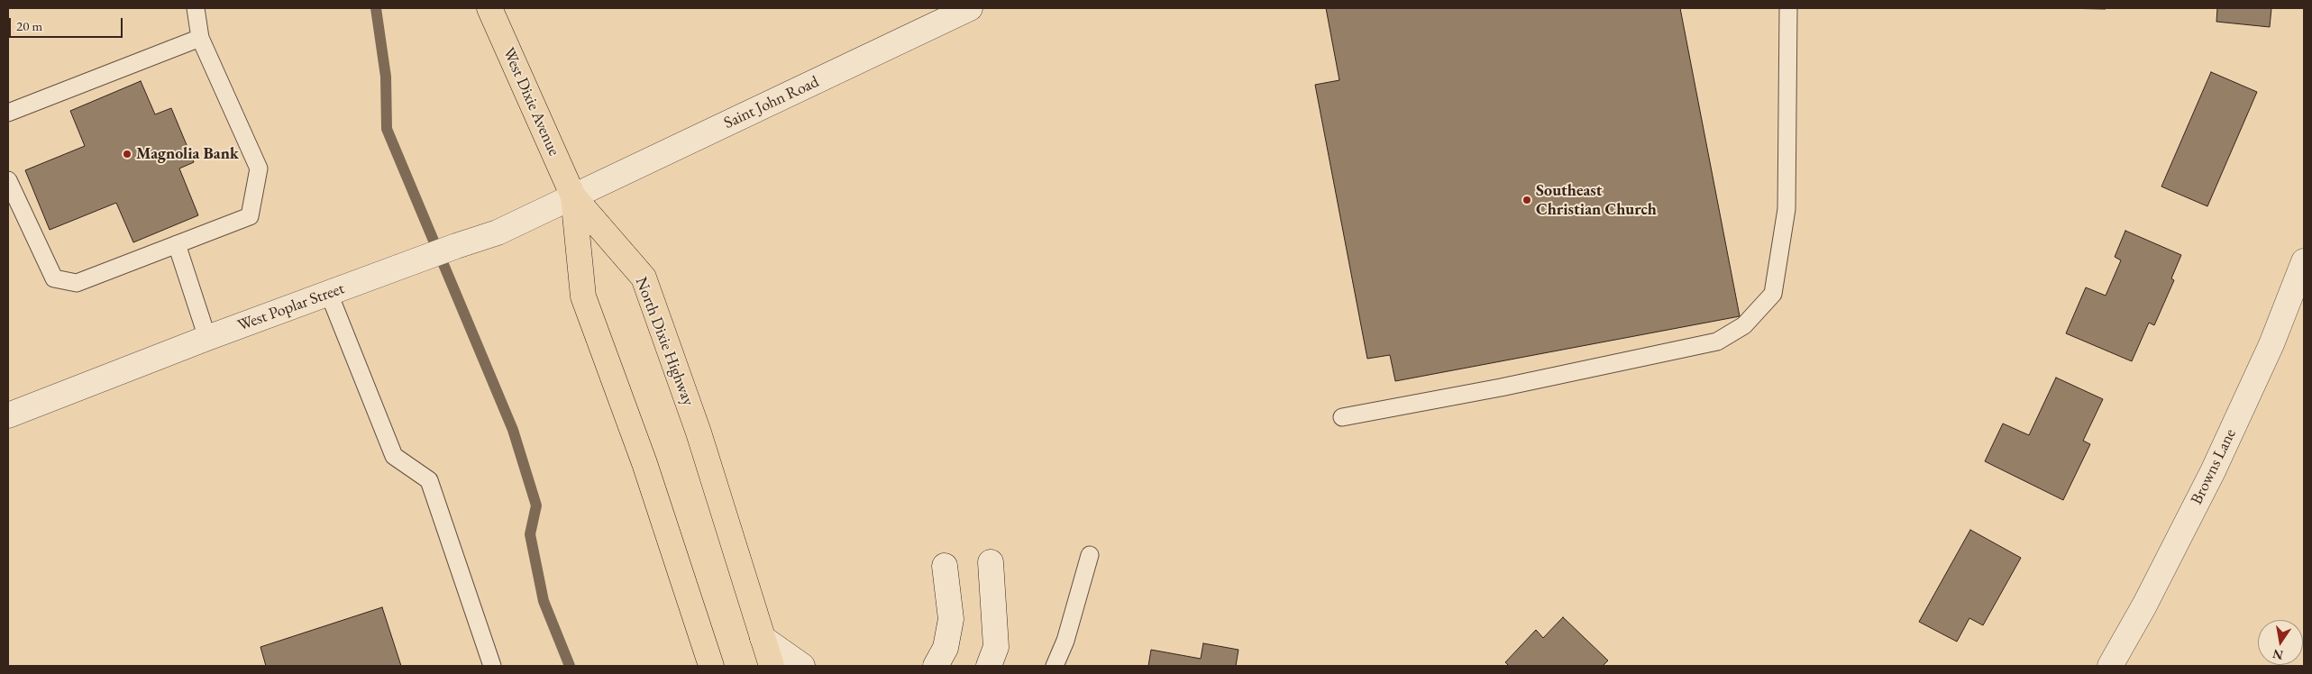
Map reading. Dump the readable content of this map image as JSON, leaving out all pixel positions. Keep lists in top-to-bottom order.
{
  "streets": {
    "main road": ["West Dixie Avenue", "North Dixie Highway"],
    "street": ["Saint John Road", "West Poplar Street", "Browns Lane"]
  },
  "crossings": [
    ["West Dixie Avenue", "Saint John Road"],
    ["West Dixie Avenue", "West Poplar Street"],
    ["West Dixie Avenue", "North Dixie Highway"],
    ["Saint John Road", "West Poplar Street"],
    ["Saint John Road", "North Dixie Highway"],
    ["West Poplar Street", "North Dixie Highway"]
  ],
  "places": ["Magnolia Bank", "Southeast Christian Church"],
  "scale_bar": "20 m",
  "north": "bottom"
}
